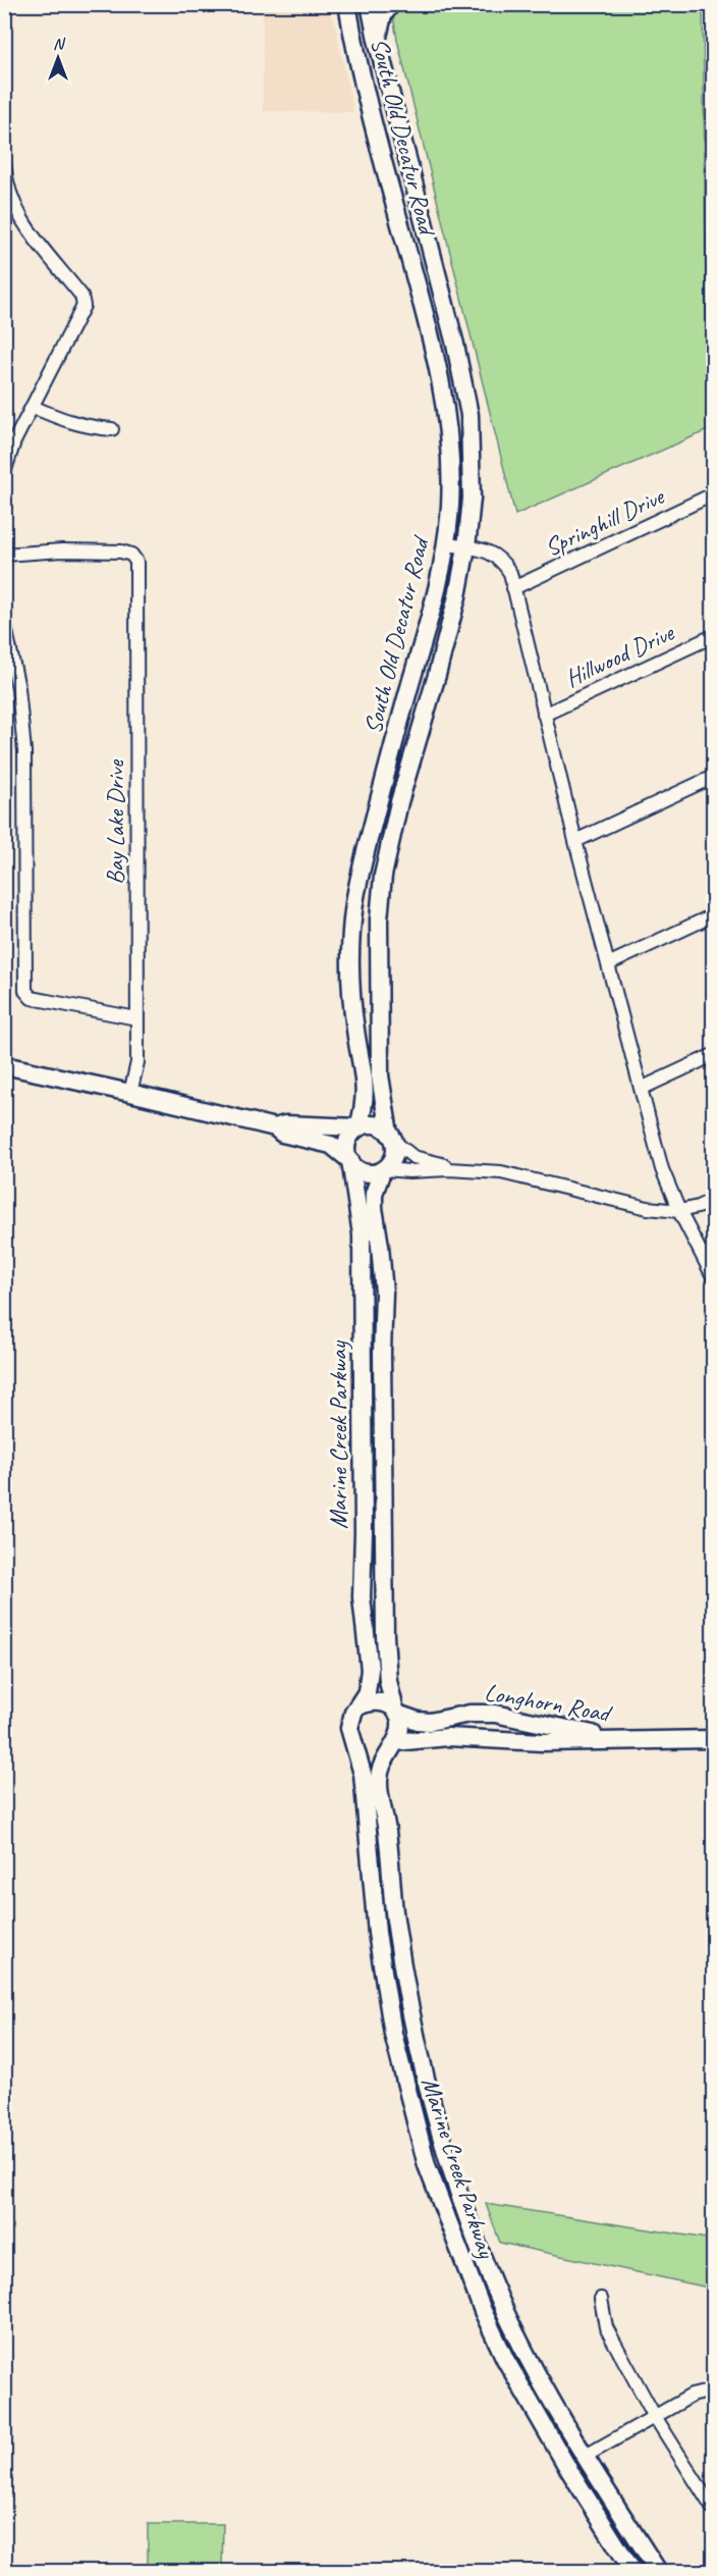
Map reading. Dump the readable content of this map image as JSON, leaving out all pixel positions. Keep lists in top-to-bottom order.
{
  "streets": {
    "main road": ["South Old Decatur Road", "Marine Creek Parkway", "Longhorn Road"],
    "street": ["Springhill Drive", "Hillwood Drive", "Bay Lake Drive"]
  },
  "crossings": [
    ["South Old Decatur Road", "Springhill Drive"],
    ["South Old Decatur Road", "Hillwood Drive"],
    ["South Old Decatur Road", "Marine Creek Parkway"],
    ["Marine Creek Parkway", "Longhorn Road"]
  ],
  "north": "top"
}
